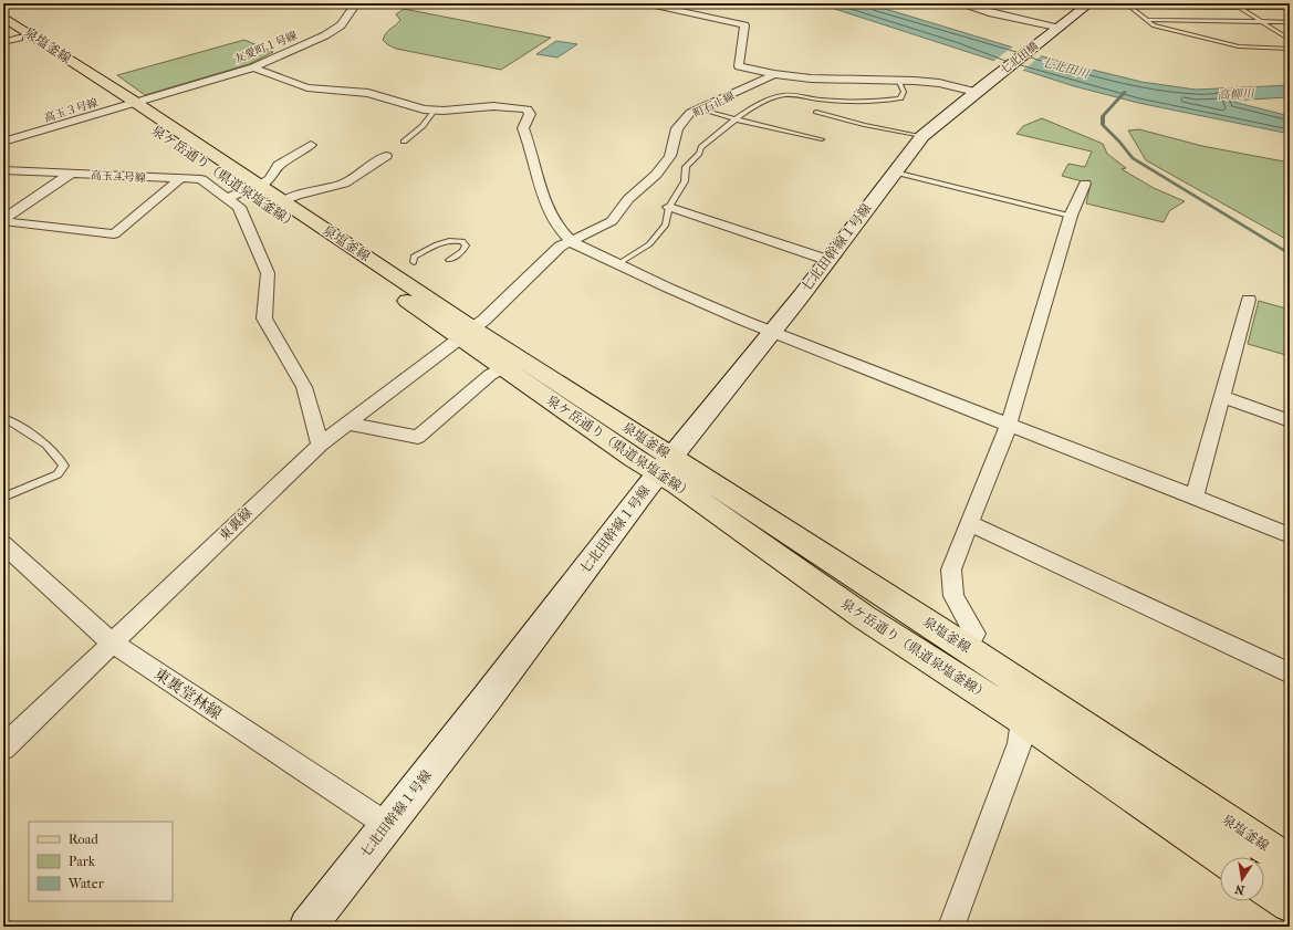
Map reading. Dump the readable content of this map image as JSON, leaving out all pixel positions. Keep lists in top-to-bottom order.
{
  "streets": {
    "main road": ["泉塩釜線", "泉ケ岳通り（県道泉塩釜線）"],
    "street": [
      "友愛町１号線",
      "七北田橋",
      "町石止線",
      "高玉３号線",
      "高玉４号線",
      "七北田幹線１号線",
      "東裏線",
      "東裏堂林線"
    ]
  },
  "crossings": [
    ["泉塩釜線", "友愛町１号線"],
    ["泉塩釜線", "町石止線"],
    ["泉塩釜線", "高玉３号線"],
    ["泉塩釜線", "高玉４号線"],
    ["泉塩釜線", "泉ケ岳通り（県道泉塩釜線）"],
    ["泉塩釜線", "七北田幹線１号線"],
    ["泉塩釜線", "東裏線"],
    ["友愛町１号線", "高玉３号線"],
    ["友愛町１号線", "泉ケ岳通り（県道泉塩釜線）"],
    ["七北田橋", "町石止線"],
    ["七北田橋", "七北田幹線１号線"],
    ["町石止線", "泉ケ岳通り（県道泉塩釜線）"],
    ["町石止線", "七北田幹線１号線"],
    ["町石止線", "東裏線"],
    ["高玉３号線", "泉ケ岳通り（県道泉塩釜線）"],
    ["高玉４号線", "泉ケ岳通り（県道泉塩釜線）"],
    ["高玉４号線", "東裏線"],
    ["泉ケ岳通り（県道泉塩釜線）", "七北田幹線１号線"],
    ["泉ケ岳通り（県道泉塩釜線）", "東裏線"],
    ["七北田幹線１号線", "東裏堂林線"],
    ["東裏線", "東裏堂林線"]
  ],
  "water": ["七北田川", "高柳川"],
  "legend": ["Road", "Park", "Water"],
  "north": "bottom"
}
